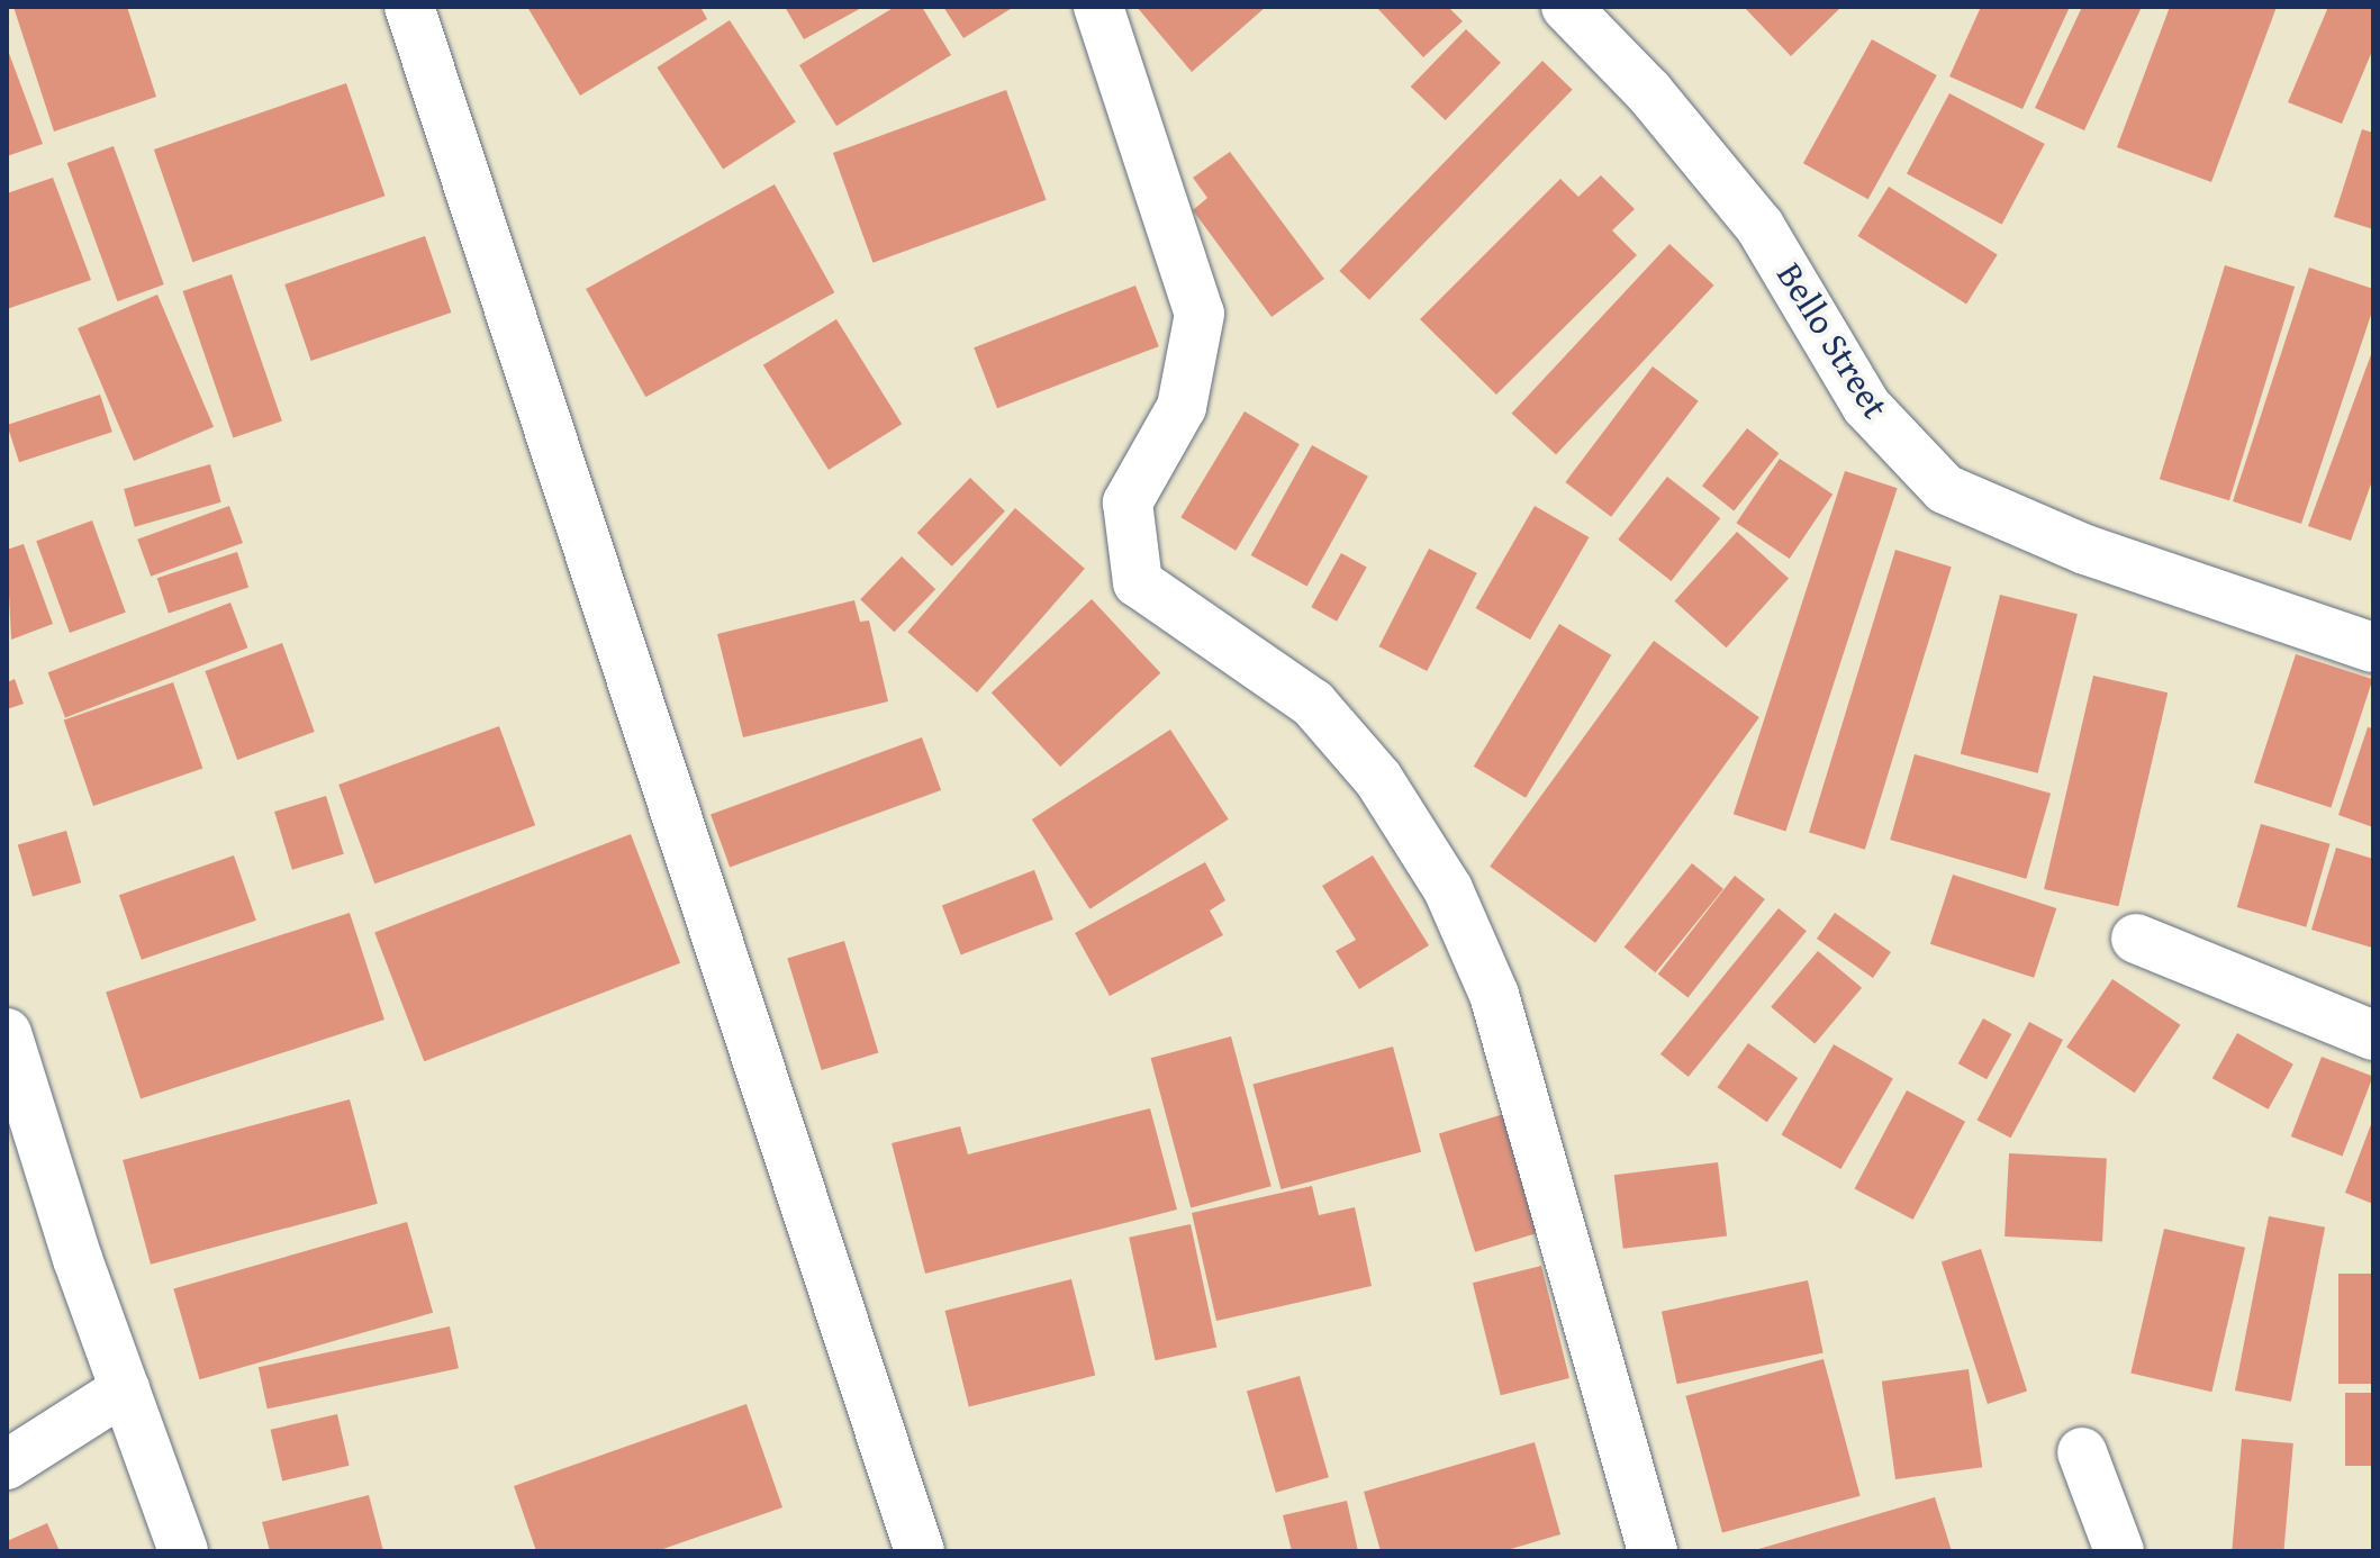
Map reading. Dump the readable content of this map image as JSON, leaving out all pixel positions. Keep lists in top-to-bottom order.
{
  "streets": {
    "street": ["Bello Street"]
  }
}
